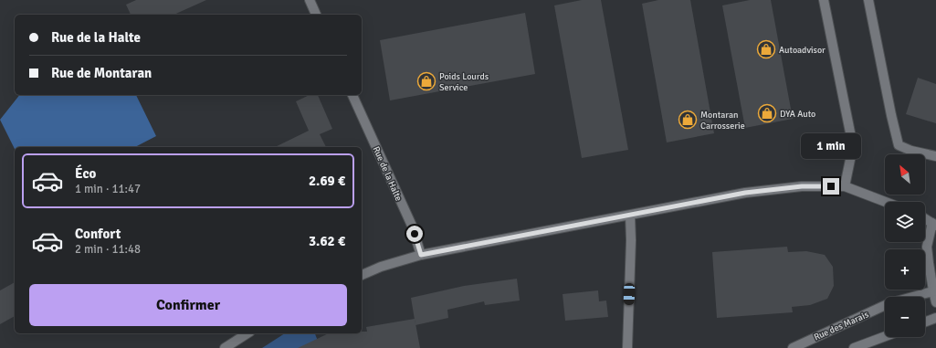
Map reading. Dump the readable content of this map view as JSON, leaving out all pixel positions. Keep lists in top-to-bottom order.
{
  "streets": {
    "street": ["Rue de la Halte", "Rue des Marais"]
  },
  "places": {
    "shop": [
      "Autoadvisor",
      "Poids Lourds Service",
      "DYA Auto",
      "Montaran Carrosserie"
    ]
  },
  "north": "top left",
  "page": {
    "banner": ["Rue de la Halte", "Rue de Montaran"],
    "bubble": "1 min",
    "list": [
      {
        "name": "Éco",
        "note": "1 min · 11:47",
        "value": "2.69 €"
      },
      {
        "name": "Confort",
        "note": "2 min · 11:48",
        "value": "3.62 €"
      }
    ],
    "map_buttons": ["+", "−"],
    "buttons": "Confirmer"
  }
}
